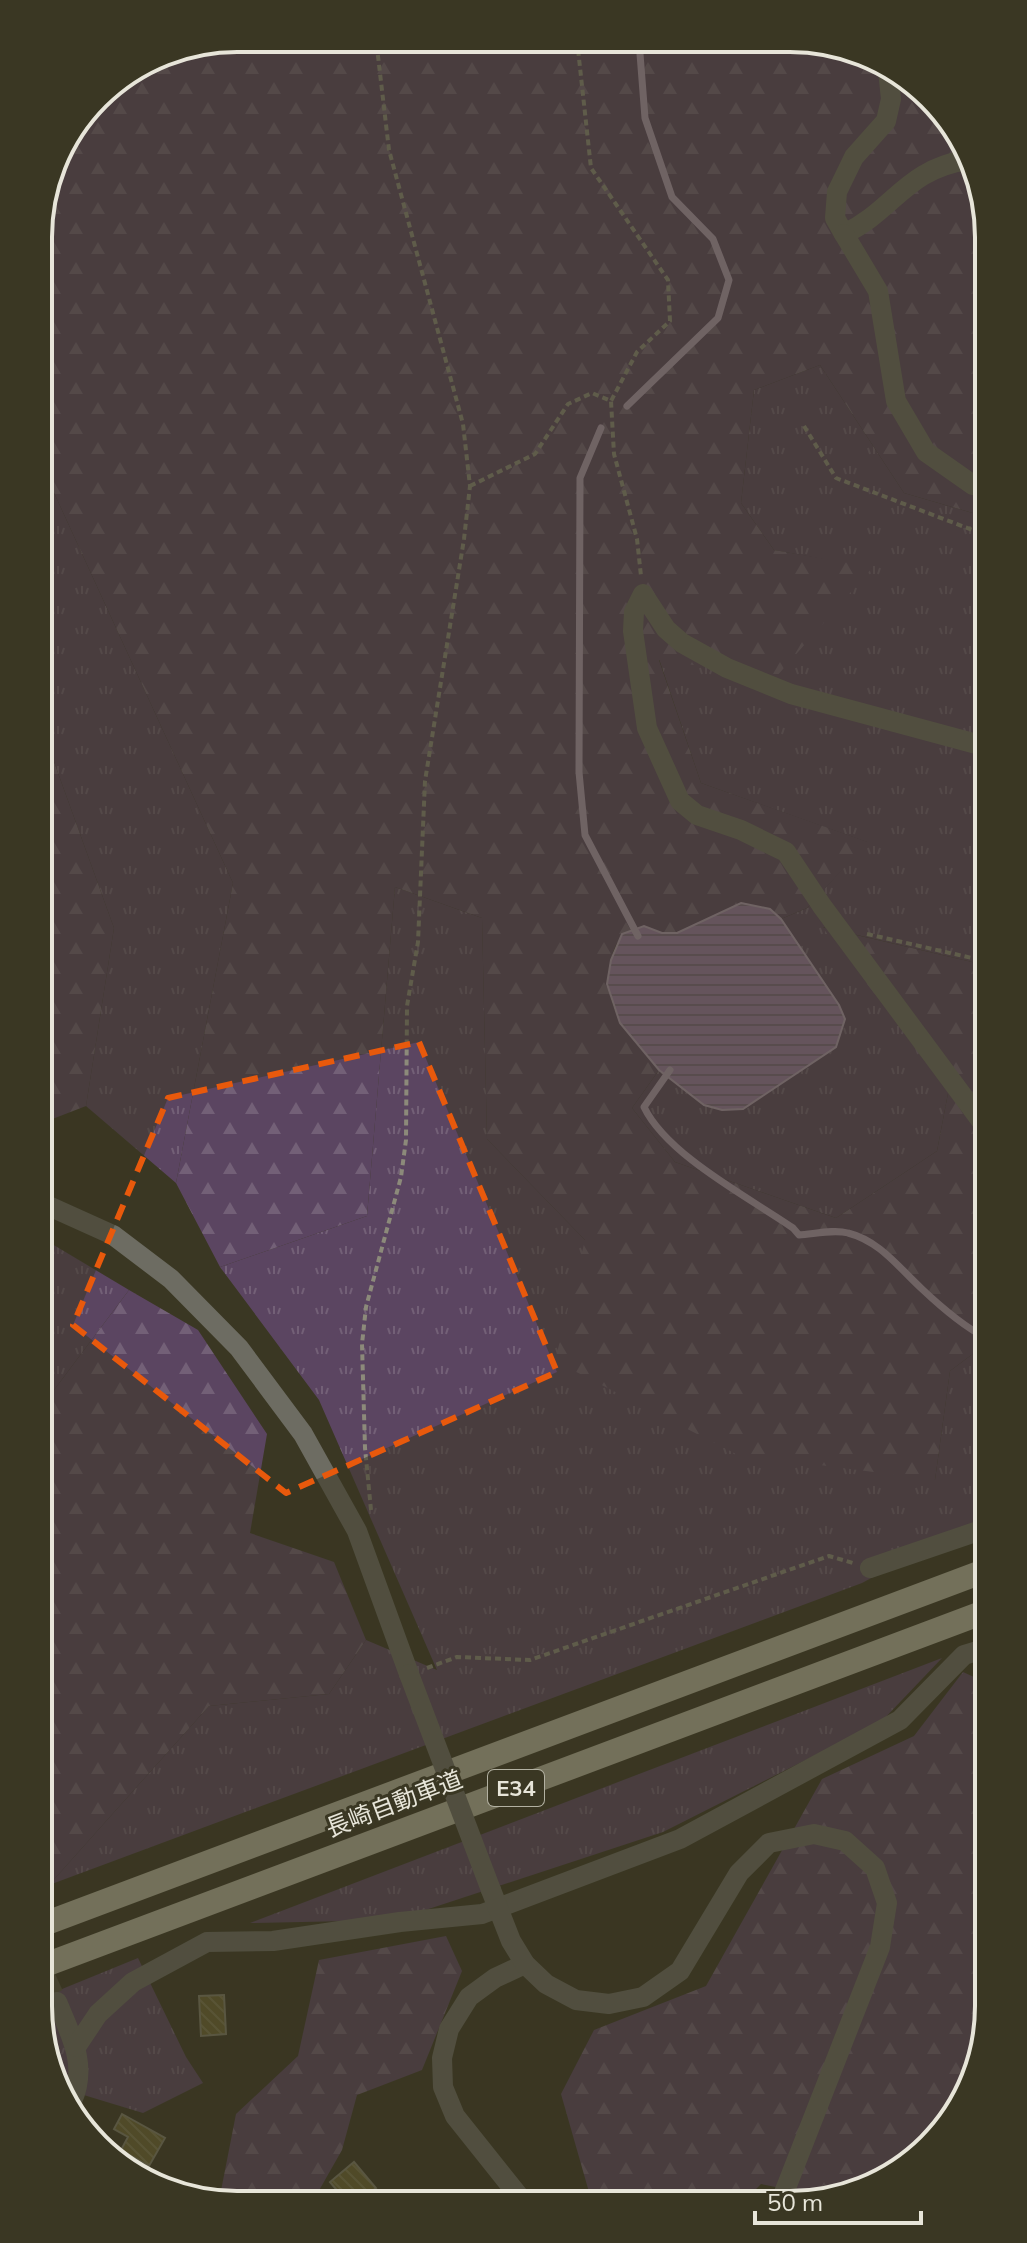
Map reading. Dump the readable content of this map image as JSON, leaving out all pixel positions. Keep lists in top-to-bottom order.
{
  "streets": {
    "highway": ["E34", "長崎自動車道"]
  },
  "scale_bar": "50 m"
}
